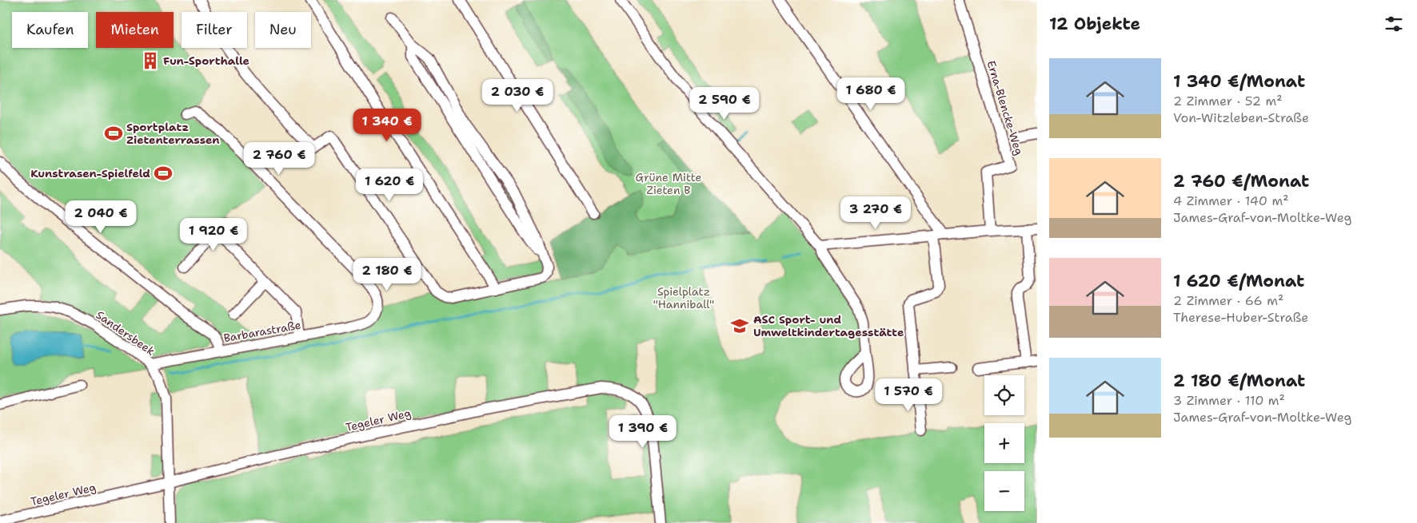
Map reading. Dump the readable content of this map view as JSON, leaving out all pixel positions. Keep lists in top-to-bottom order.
{
  "streets": {
    "street": [
      "Erna-Blencke-Weg",
      "Barbarastraße",
      "Sandersbeek",
      "Tegeler Weg"
    ]
  },
  "crossings": [
    ["Barbarastraße", "Sandersbeek"],
    ["Sandersbeek", "Tegeler Weg"]
  ],
  "parks": ["Grüne Mitte Zieten B", "Spielplatz \"Hanniball\""],
  "places": {
    "building": ["Fun-Sporthalle"],
    "sports": ["Sportplatz Zietenterrassen", "Kunstrasen-Spielfeld"],
    "school or university": ["ASC Sport- und Umweltkindertagesstätte"]
  },
  "page": {
    "heading": "12 Objekte",
    "chip": [
      "Kaufen",
      "Mieten",
      "Filter",
      "Neu"
    ],
    "list": [
      {
        "name": "1 340 €/Monat",
        "note": "2 Zimmer · 52 m² · Von-Witzleben-Straße"
      },
      {
        "name": "2 760 €/Monat",
        "note": "4 Zimmer · 140 m² · James-Graf-von-Moltke-Weg"
      },
      {
        "name": "1 620 €/Monat",
        "note": "2 Zimmer · 66 m² · Therese-Huber-Straße"
      },
      {
        "name": "2 180 €/Monat",
        "note": "3 Zimmer · 110 m² · James-Graf-von-Moltke-Weg"
      }
    ],
    "price": [
      "1 680 €",
      "2 030 €",
      "2 590 €",
      "1 340 €",
      "2 760 €",
      "1 620 €",
      "3 270 €",
      "2 040 €",
      "1 920 €",
      "2 180 €",
      "1 570 €",
      "1 390 €"
    ],
    "map_buttons": ["+", "−"]
  }
}
